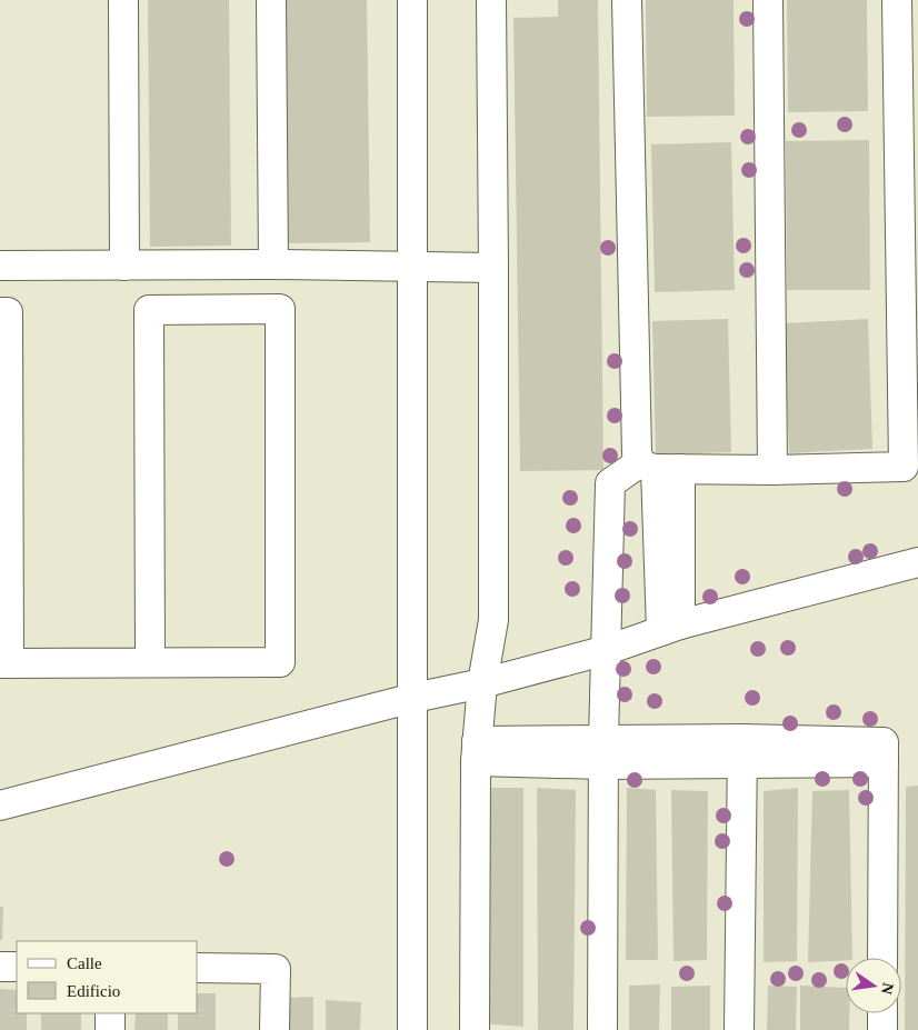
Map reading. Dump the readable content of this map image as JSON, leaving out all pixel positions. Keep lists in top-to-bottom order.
{
  "legend": ["Calle", "Edificio"],
  "north": "right"
}
